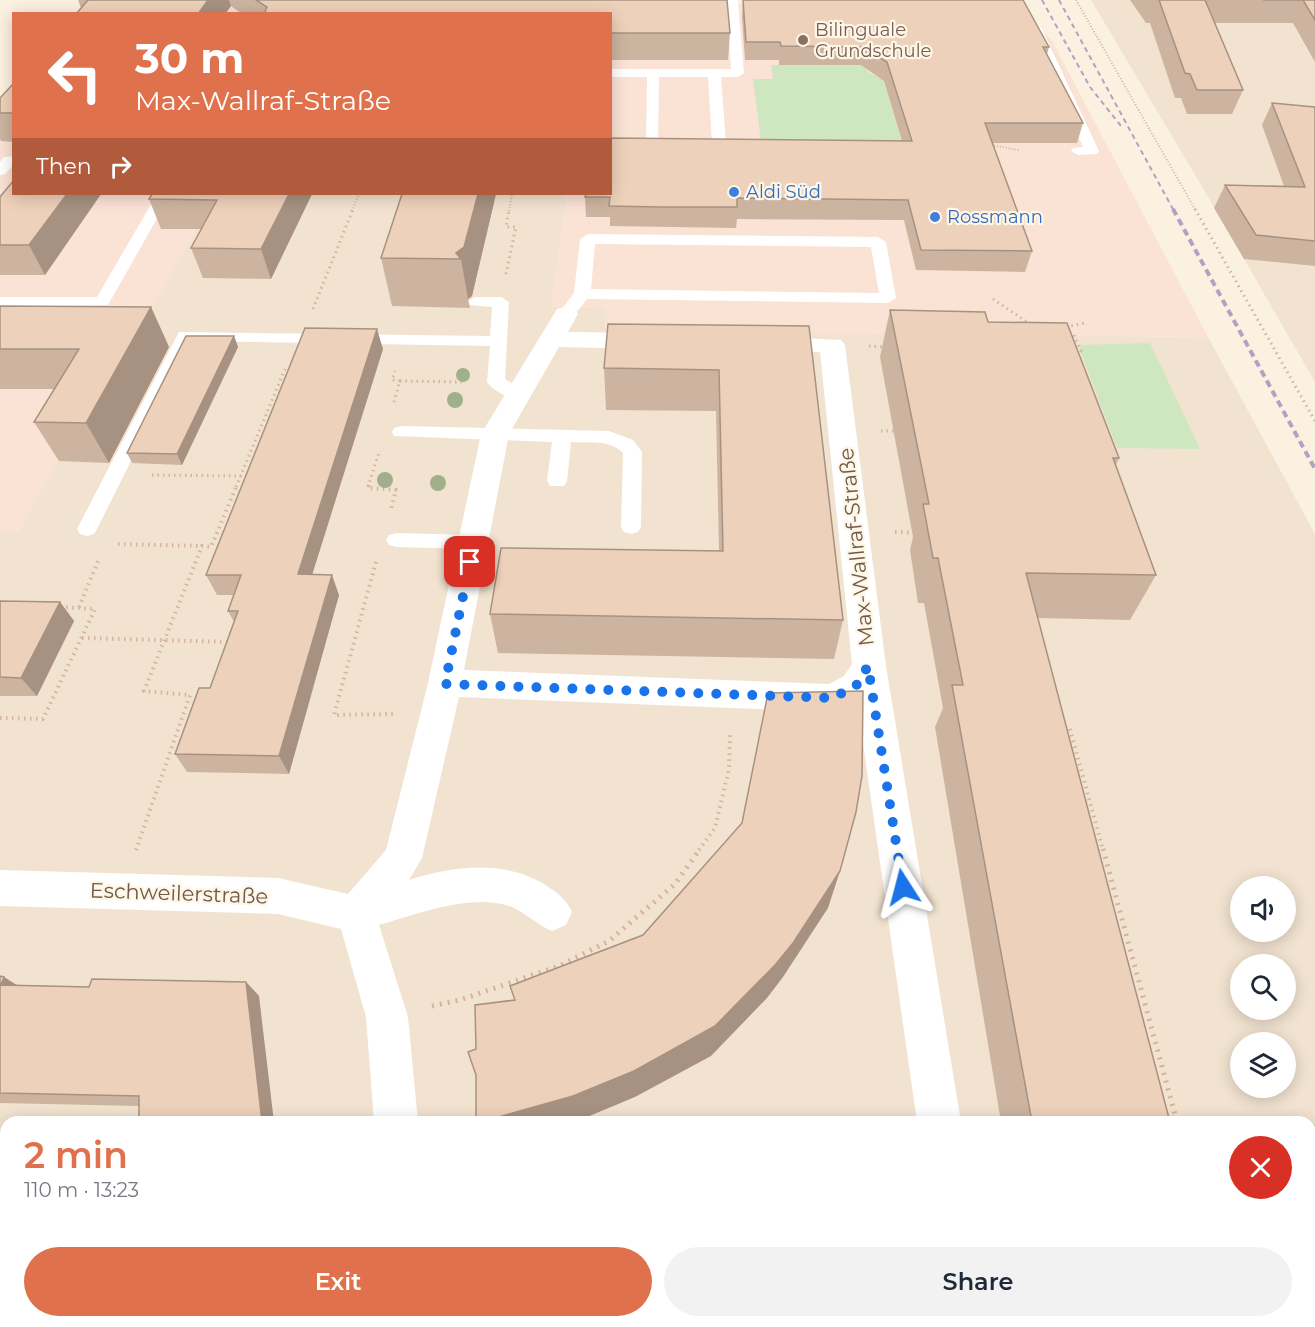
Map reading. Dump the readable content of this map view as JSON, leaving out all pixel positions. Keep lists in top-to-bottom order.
{
  "streets": {
    "street": ["Max-Wallraf-Straße", "Eschweilerstraße"]
  },
  "places": ["Bilinguale Grundschule", "Aldi Süd", "Rossmann"],
  "page": {
    "turn": ["30 m", "Max-Wallraf-Straße"],
    "then": "Then",
    "heading": ["2 min", "110 m · 13:23"],
    "buttons": ["Exit", "Share"]
  }
}
